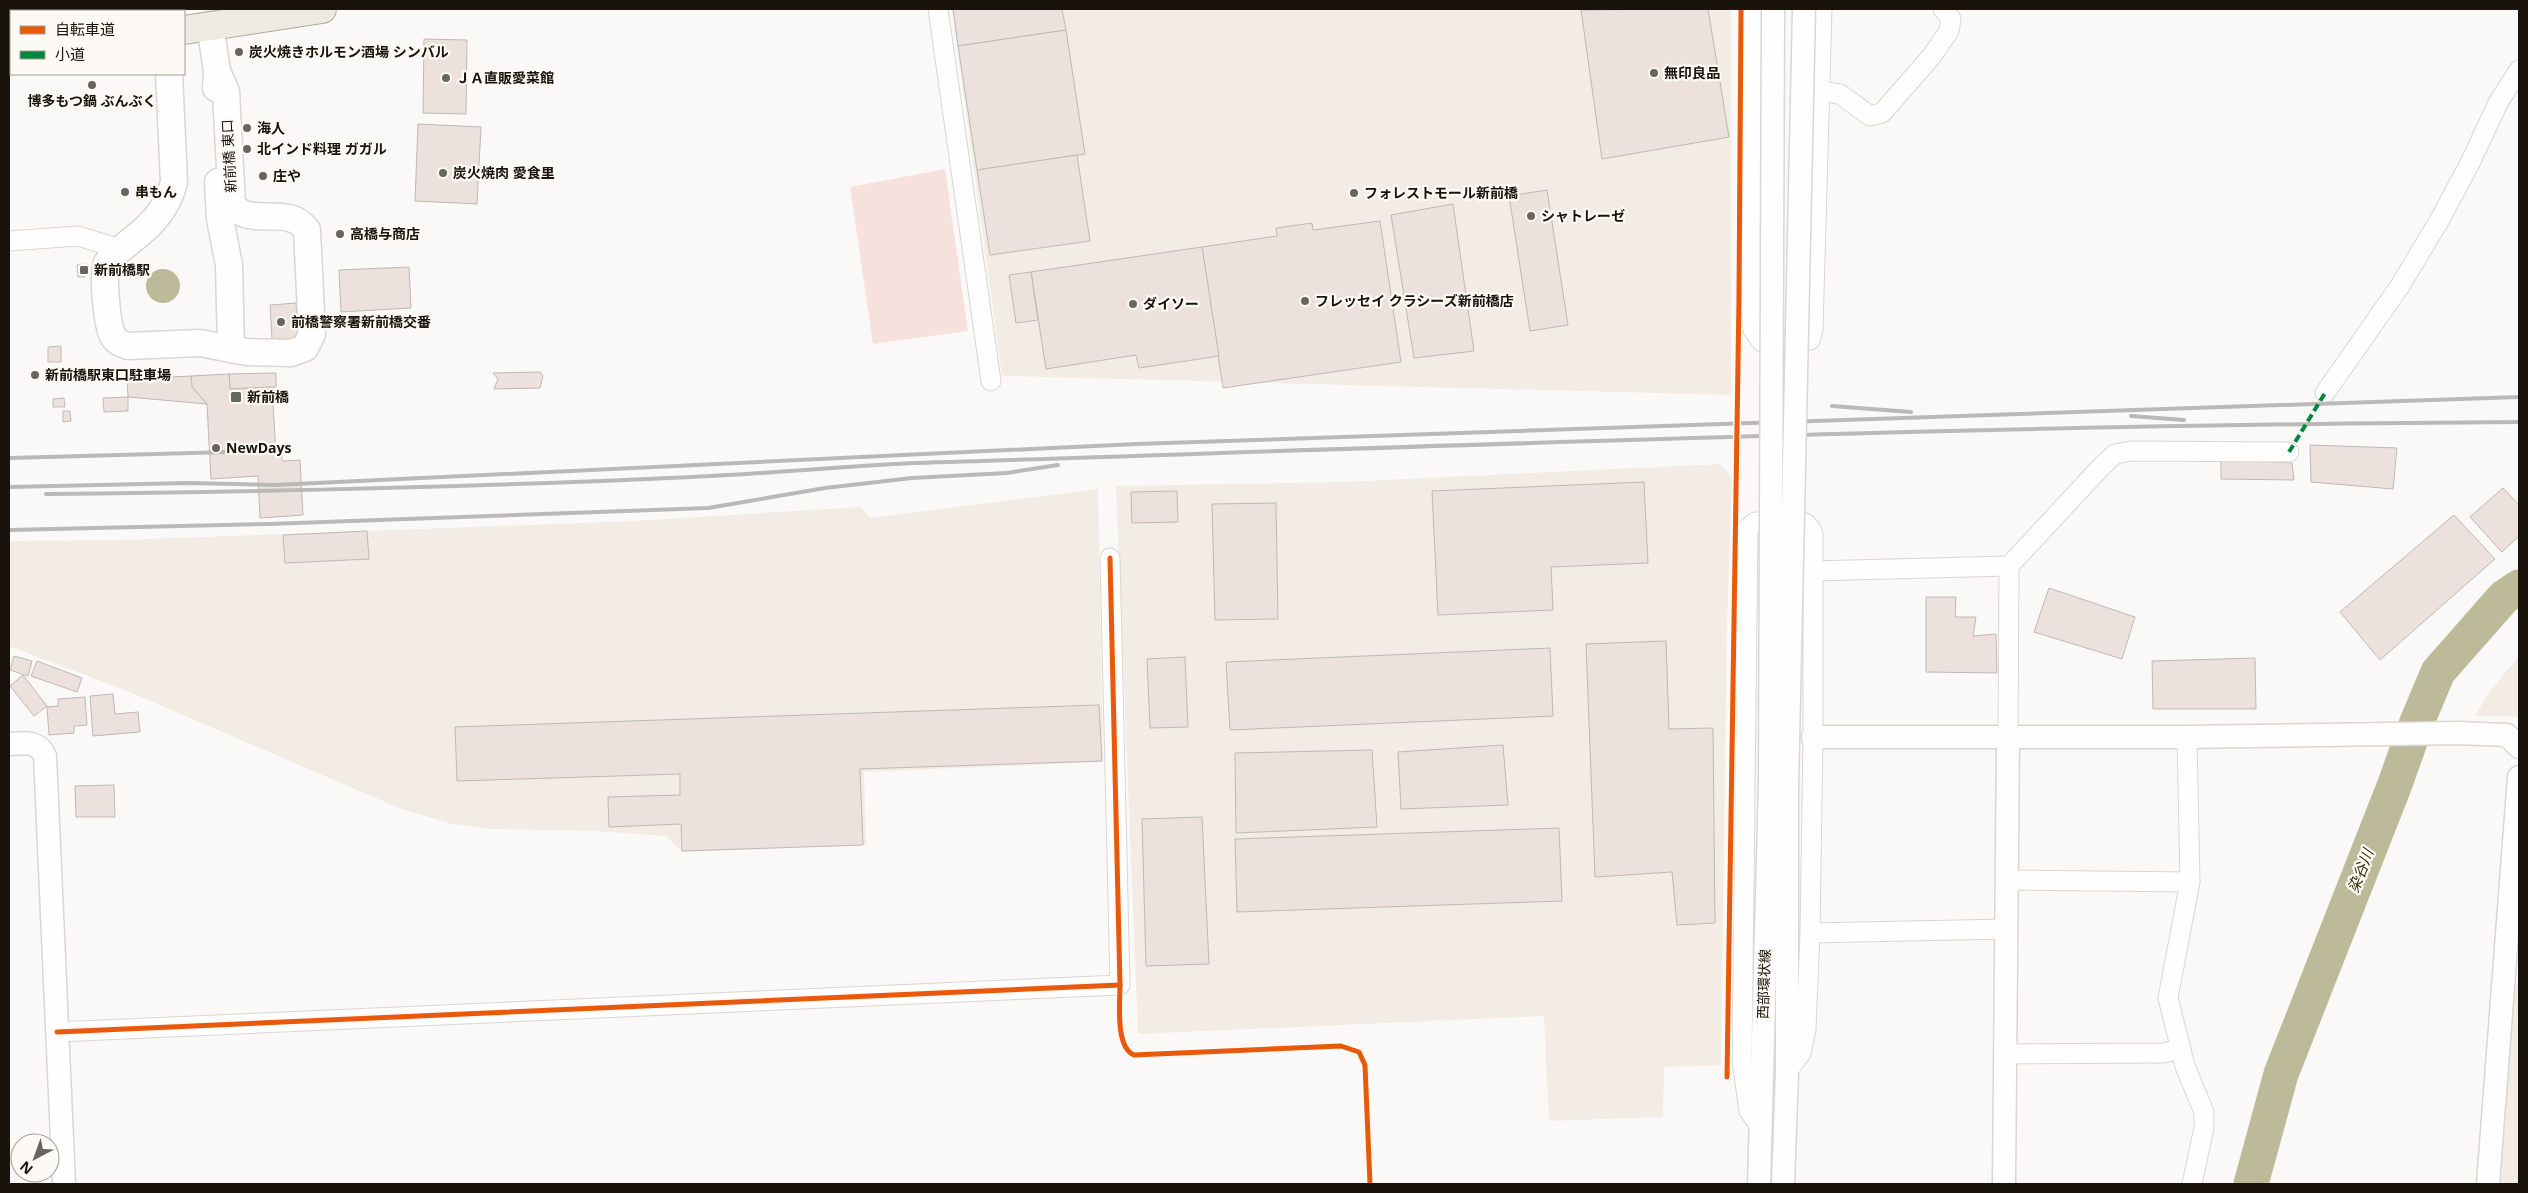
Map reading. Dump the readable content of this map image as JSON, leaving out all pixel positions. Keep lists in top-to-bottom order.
{
  "streets": {
    "main road": ["新前橋 東口"],
    "street": ["西部環状線"]
  },
  "water": ["染谷川"],
  "places": {
    "other": [
      "炭火焼きホルモン酒場 シンバル",
      "無印良品",
      "ＪＡ直販愛菜館",
      "博多もつ鍋 ぶんぶく",
      "海人",
      "北インド料理 ガガル",
      "炭火焼肉 愛食里",
      "庄や",
      "串もん",
      "フォレストモール新前橋",
      "シャトレーゼ",
      "高橋与商店",
      "フレッセイ クラシーズ新前橋店",
      "ダイソー",
      "前橋警察署新前橋交番",
      "新前橋駅東口駐車場",
      "NewDays"
    ],
    "transit": ["新前橋駅", "新前橋"]
  },
  "legend": ["自転車道", "小道"],
  "north": "bottom left"
}
